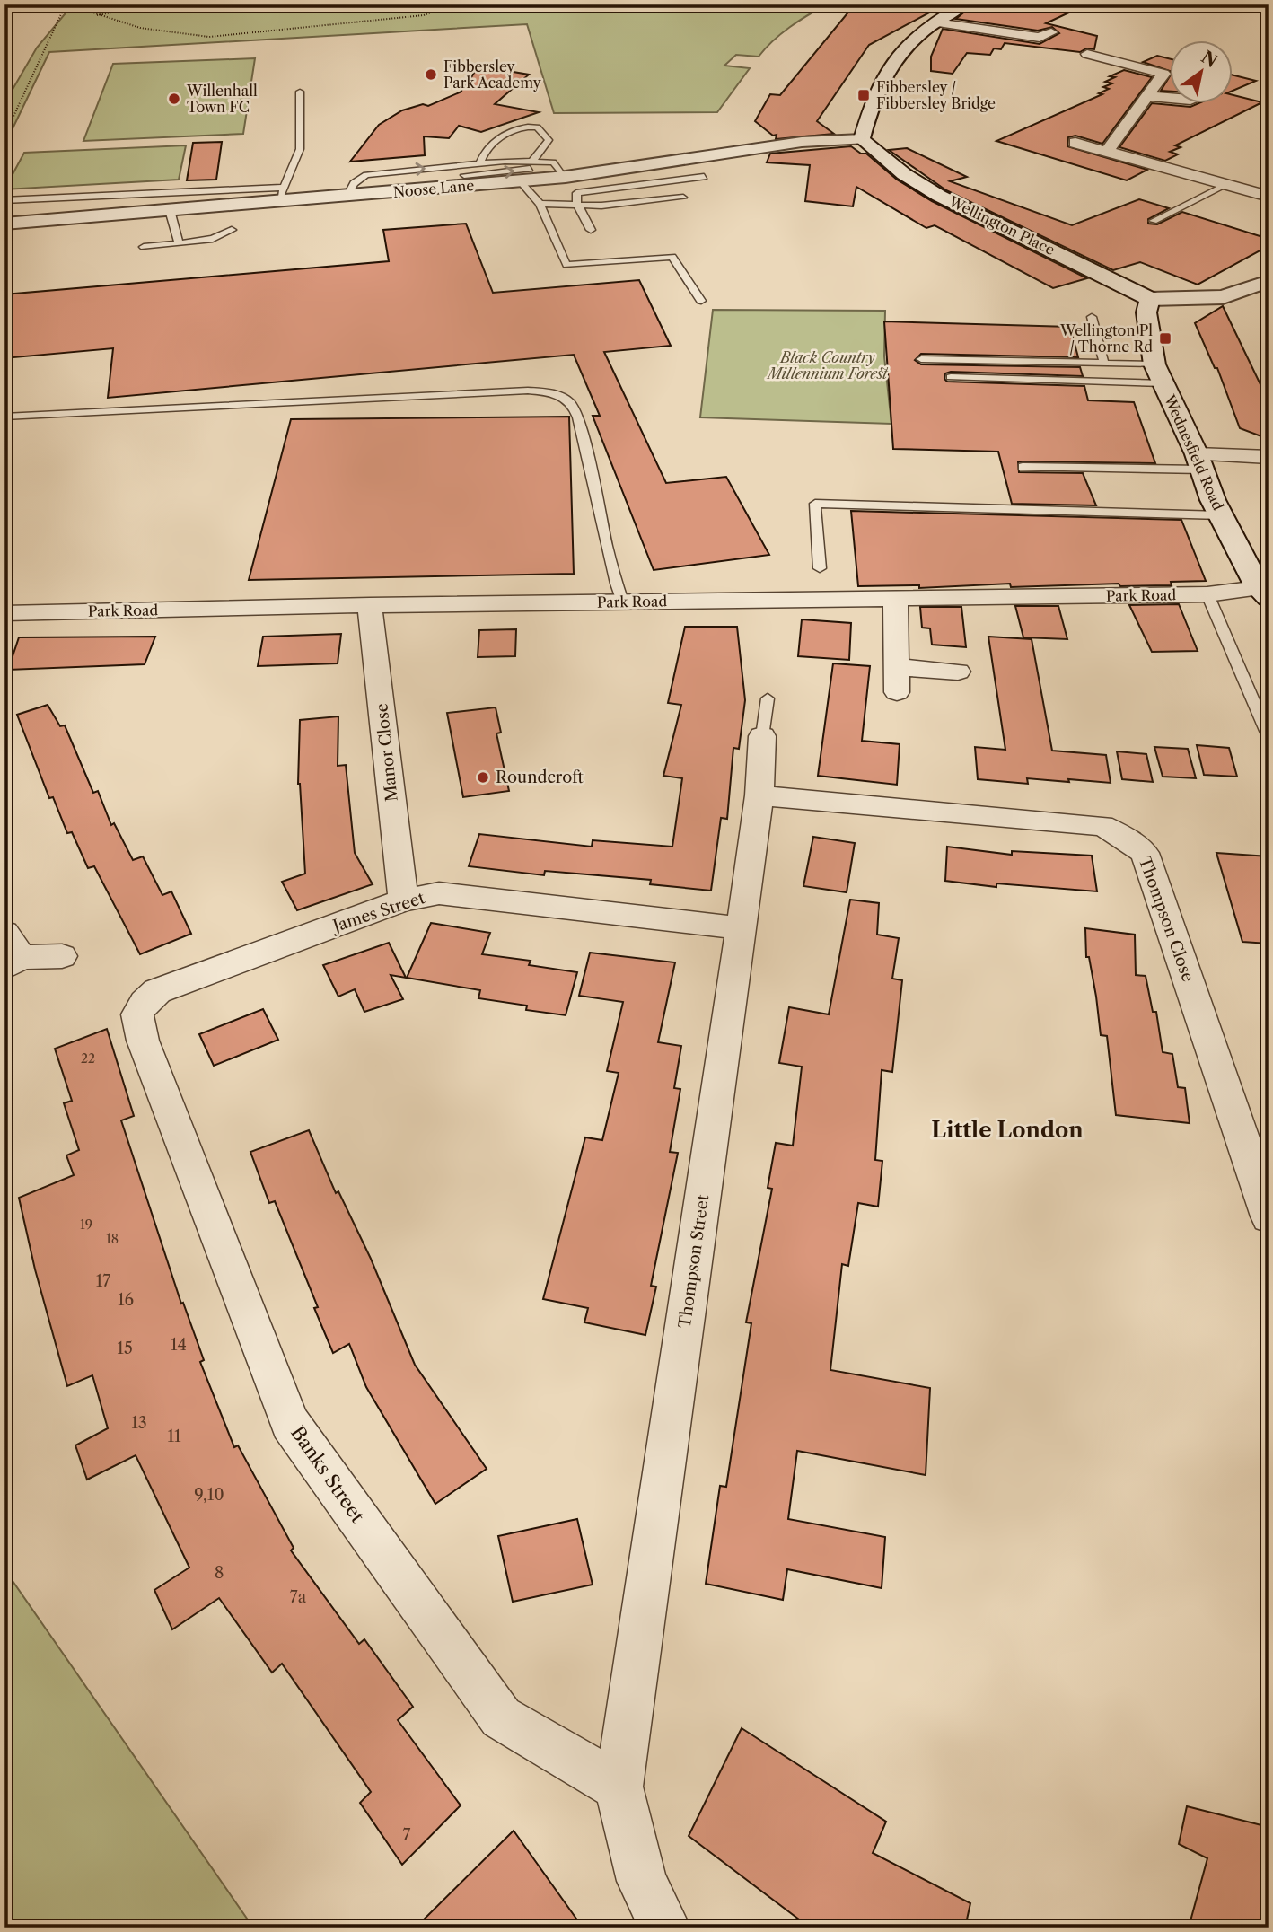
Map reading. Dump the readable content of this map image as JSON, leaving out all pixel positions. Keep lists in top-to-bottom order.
{
  "streets": {
    "main road": ["Noose Lane", "Wellington Place", "Wednesfield Road"],
    "street": [
      "Park Road",
      "Manor Close",
      "James Street",
      "Thompson Close",
      "Thompson Street",
      "Banks Street"
    ]
  },
  "crossings": [
    ["Noose Lane", "Wellington Place"],
    ["Wellington Place", "Wednesfield Road"],
    ["Wednesfield Road", "Park Road"],
    ["Park Road", "Manor Close"],
    ["Manor Close", "James Street"],
    ["James Street", "Thompson Street"],
    ["James Street", "Banks Street"],
    ["Thompson Close", "Thompson Street"],
    ["Thompson Street", "Banks Street"]
  ],
  "districts": ["Little London"],
  "parks": ["Black Country Millennium Forest"],
  "places": {
    "other": ["Fibbersley Park Academy", "Willenhall Town FC", "Roundcroft"],
    "transit": ["Fibbersley / Fibbersley Bridge", "Wellington Pl / Thorne Rd"]
  },
  "house_numbers": [
    "22",
    "19",
    "18",
    "17",
    "16",
    "14",
    "15",
    "13",
    "11",
    "9,10",
    "8",
    "7a",
    "7"
  ],
  "north": "top right"
}
